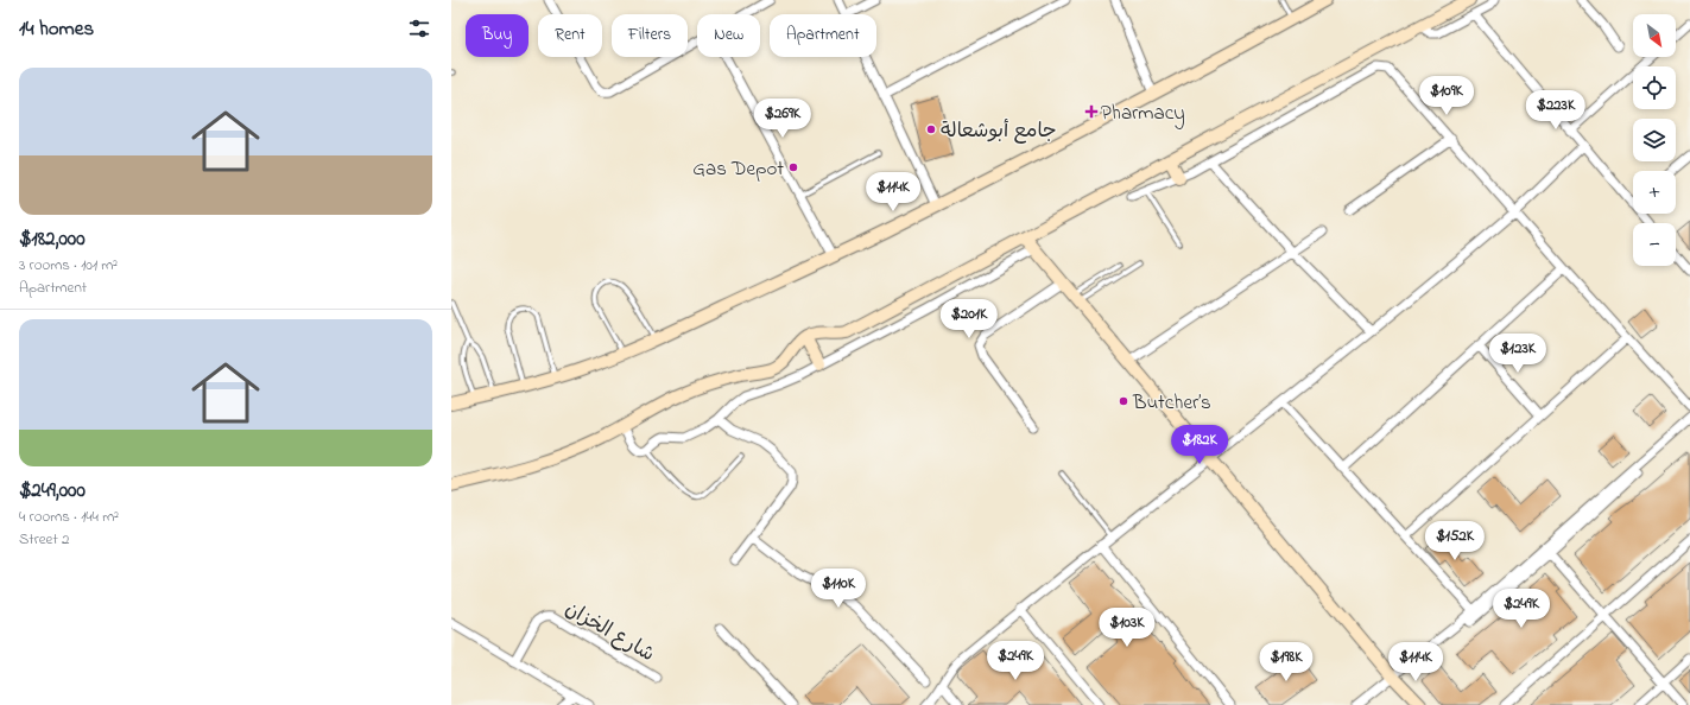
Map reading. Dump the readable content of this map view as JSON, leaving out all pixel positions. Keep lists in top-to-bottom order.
{
  "streets": {
    "street": ["شارع الخزان"]
  },
  "places": {
    "health": ["Pharmacy"],
    "other": ["جامع أبوشعالة", "Gas Depot", "Butcher’s"]
  },
  "north": "bottom right",
  "page": {
    "heading": "14 homes",
    "map_buttons": ["+", "−"],
    "chip": [
      "Buy",
      "Rent",
      "Filters",
      "New",
      "Apartment"
    ],
    "list": [
      {
        "name": "$182,000",
        "note": "3 rooms · 101 m² · Apartment"
      },
      {
        "name": "$249,000",
        "note": "4 rooms · 144 m² · Street 2"
      }
    ],
    "price": [
      "$109K",
      "$223K",
      "$269K",
      "$114K",
      "$201K",
      "$123K",
      "$182K",
      "$152K",
      "$110K",
      "$249K",
      "$103K",
      "$249K",
      "$198K",
      "$114K"
    ]
  }
}
